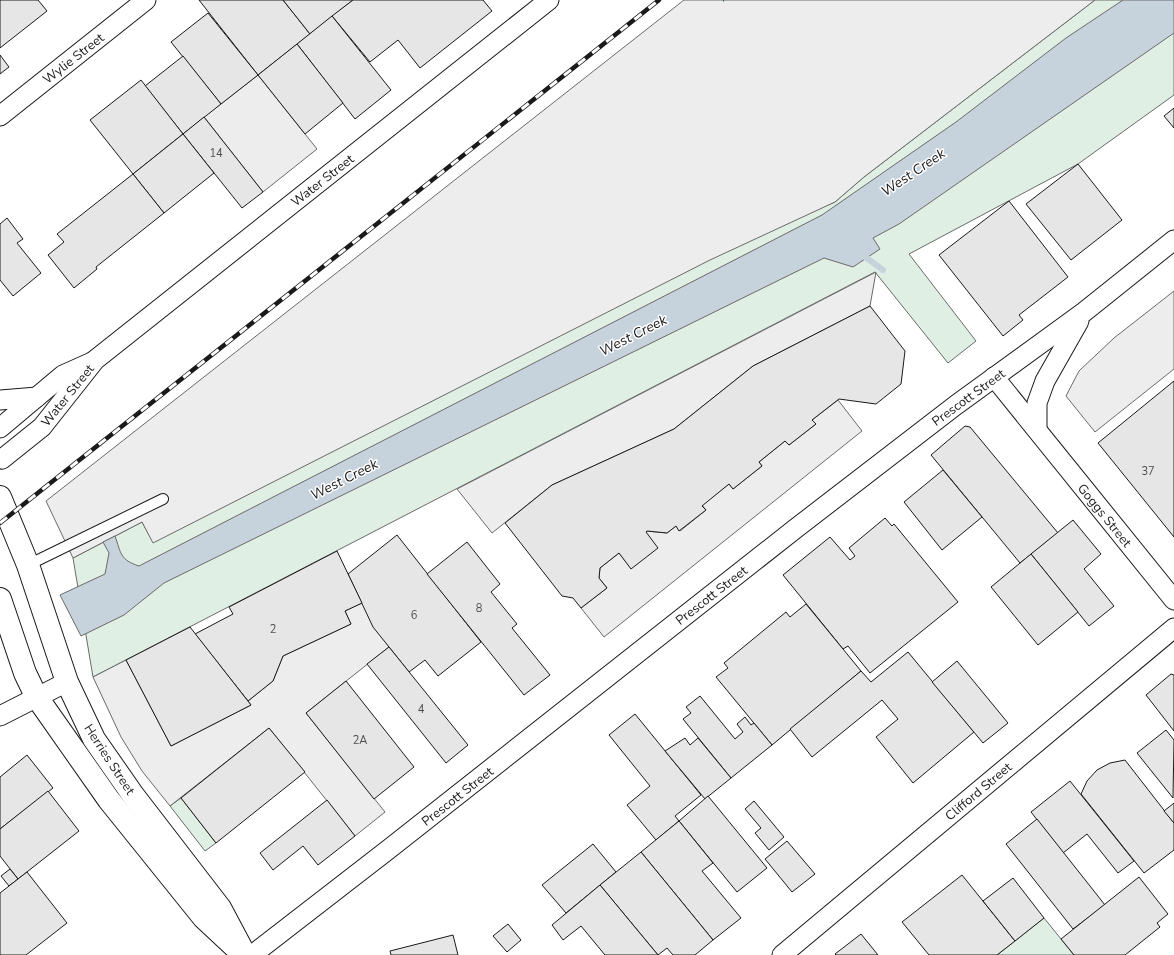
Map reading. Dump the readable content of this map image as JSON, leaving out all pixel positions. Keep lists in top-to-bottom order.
{
  "streets": {
    "main road": ["Herries Street"],
    "street": [
      "Wylie Street",
      "Water Street",
      "Prescott Street",
      "Goggs Street",
      "Clifford Street"
    ]
  },
  "crossings": [
    ["Prescott Street", "Goggs Street"]
  ],
  "water": ["West Creek"],
  "house_numbers": [
    "14",
    "37",
    "8",
    "6",
    "2",
    "4",
    "2A"
  ]
}
